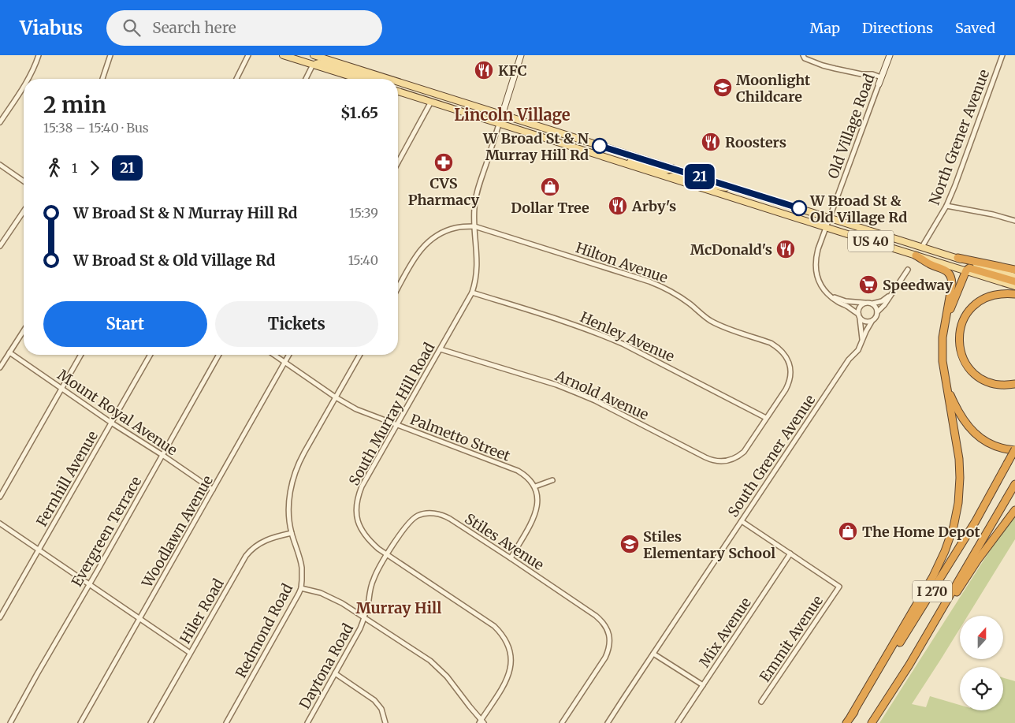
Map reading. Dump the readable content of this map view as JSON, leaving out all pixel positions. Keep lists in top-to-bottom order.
{
  "streets": {
    "highway": ["I 270"],
    "main road": ["US 40"],
    "street": [
      "Old Village Road",
      "North Grener Avenue",
      "Hilton Avenue",
      "Henley Avenue",
      "Arnold Avenue",
      "Mount Royal Avenue",
      "South Murray Hill Road",
      "Palmetto Street",
      "South Grener Avenue",
      "Fernhill Avenue",
      "Evergreen Terrace",
      "Woodlawn Avenue",
      "Stiles Avenue",
      "Hiler Road",
      "Redmond Road",
      "Mix Avenue",
      "Emmit Avenue",
      "Daytona Road"
    ]
  },
  "crossings": [
    ["Old Village Road", "US 40"],
    ["North Grener Avenue", "US 40"],
    ["US 40", "South Murray Hill Road"],
    ["Hilton Avenue", "Henley Avenue"],
    ["Hilton Avenue", "Arnold Avenue"],
    ["Hilton Avenue", "South Murray Hill Road"],
    ["Henley Avenue", "Arnold Avenue"],
    ["Henley Avenue", "South Murray Hill Road"],
    ["Arnold Avenue", "South Murray Hill Road"],
    ["Mount Royal Avenue", "Fernhill Avenue"],
    ["Mount Royal Avenue", "Evergreen Terrace"],
    ["Mount Royal Avenue", "Woodlawn Avenue"],
    ["South Murray Hill Road", "Palmetto Street"],
    ["South Murray Hill Road", "Stiles Avenue"],
    ["South Murray Hill Road", "Daytona Road"],
    ["Palmetto Street", "Woodlawn Avenue"],
    ["Palmetto Street", "Redmond Road"],
    ["Stiles Avenue", "Daytona Road"],
    ["Hiler Road", "Redmond Road"],
    ["Mix Avenue", "Emmit Avenue"]
  ],
  "districts": ["Lincoln Village", "Murray Hill"],
  "places": {
    "restaurant": [
      "KFC",
      "Roosters",
      "Arby's",
      "McDonald's"
    ],
    "school or university": ["Moonlight Childcare", "Stiles Elementary School"],
    "other": ["W Broad St & N Murray Hill Rd", "W Broad St & Old Village Rd"],
    "pharmacy": ["CVS Pharmacy"],
    "shop": ["Dollar Tree", "The Home Depot"],
    "supermarket": ["Speedway"]
  },
  "lines": ["bus line 21"],
  "north": "top",
  "page": {
    "header": "Viabus",
    "search": "Search here",
    "nav": ["Map", "Directions", "Saved"],
    "on_map": "21",
    "heading": ["2 min", "15:38 – 15:40 · Bus", "$1.65"],
    "legs": ["1", "21"],
    "list": [
      {
        "name": "W Broad St & N Murray Hill Rd",
        "value": "15:39"
      },
      {
        "name": "W Broad St & Old Village Rd",
        "value": "15:40"
      }
    ],
    "buttons": ["Start", "Tickets"]
  }
}
